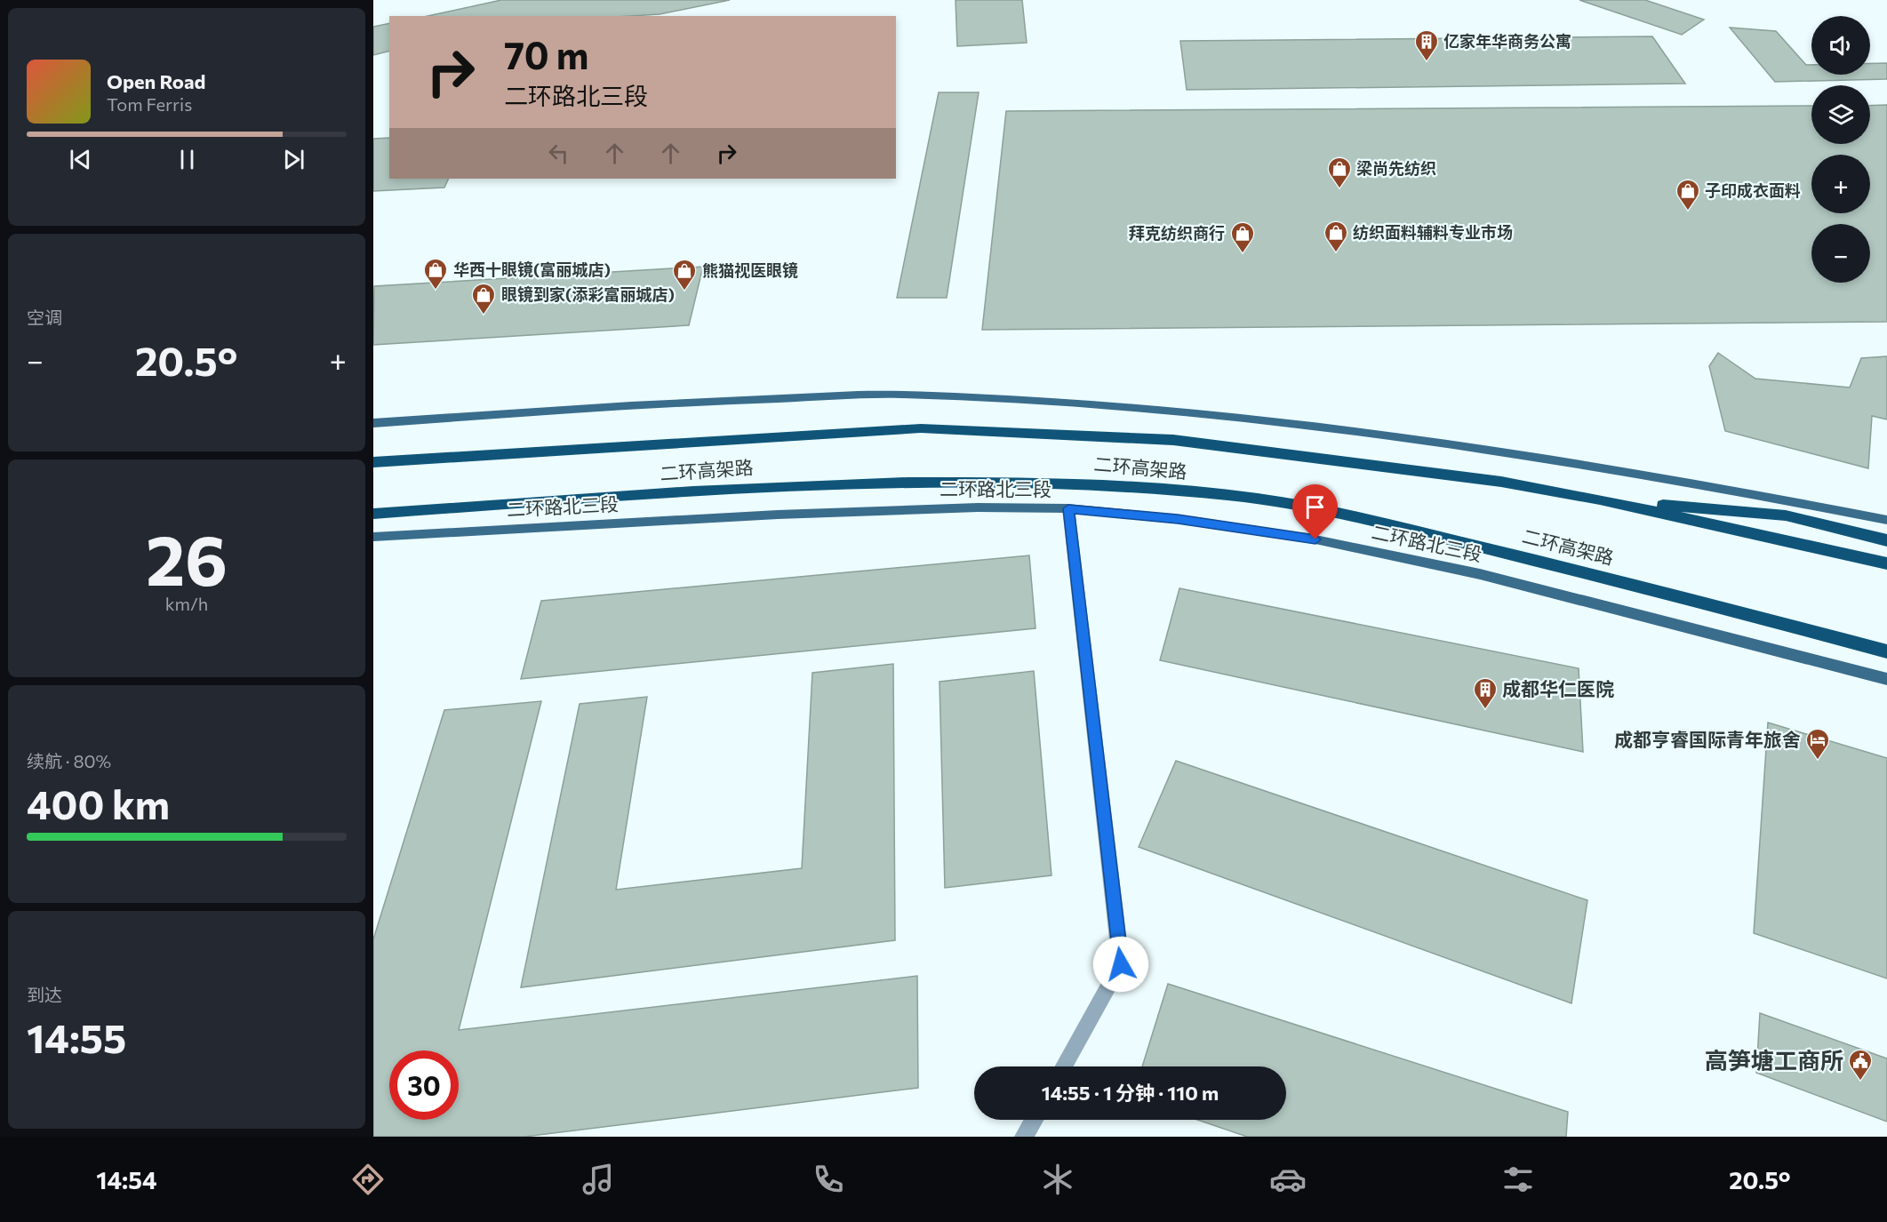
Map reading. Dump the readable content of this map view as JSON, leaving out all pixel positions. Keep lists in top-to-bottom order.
{
  "streets": {
    "highway": ["二环高架路"],
    "main road": ["二环路北三段"]
  },
  "places": {
    "building": ["亿家年华商务公寓", "成都华仁医院"],
    "shop": [
      "梁尚先纺织",
      "子印成衣面料",
      "纺织面料辅料专业市场",
      "拜克纺织商行",
      "华西十眼镜(富丽城店)",
      "熊猫视医眼镜",
      "眼镜到家(添彩富丽城店)"
    ],
    "hotel": ["成都亨睿国际青年旅舍"],
    "public building": ["高笋塘工商所"]
  },
  "page": {
    "map_buttons": ["+", "−"],
    "turn": ["70 m", "二环路北三段"],
    "song": ["Open Road", "Tom Ferris"],
    "tile": [
      "空调",
      ["26", "km/h"],
      ["续航 · 80%", "400 km"],
      ["到达", "14:55"]
    ],
    "heat": ["−", "20.5°", "+"],
    "limit": "30",
    "trip": "14:55 · 1 分钟 · 110 m",
    "tabs": ["14:54", "20.5°"]
  }
}
